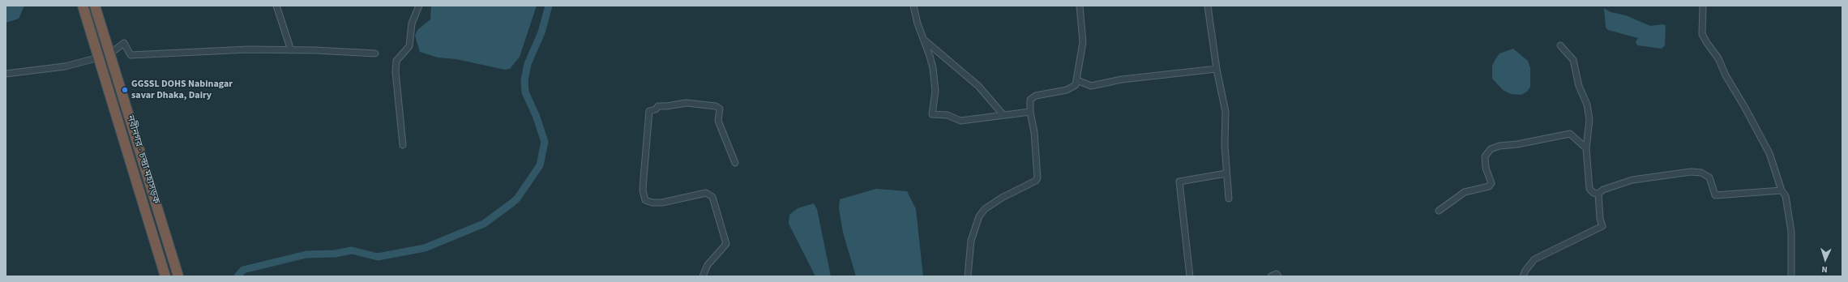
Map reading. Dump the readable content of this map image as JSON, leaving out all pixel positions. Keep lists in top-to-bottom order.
{
  "streets": {
    "highway": ["নবীনগর - চন্দ্রা মহাসড়ক"]
  },
  "places": ["GGSSL DOHS Nabinagar savar Dhaka, Dairy"],
  "north": "bottom"
}
